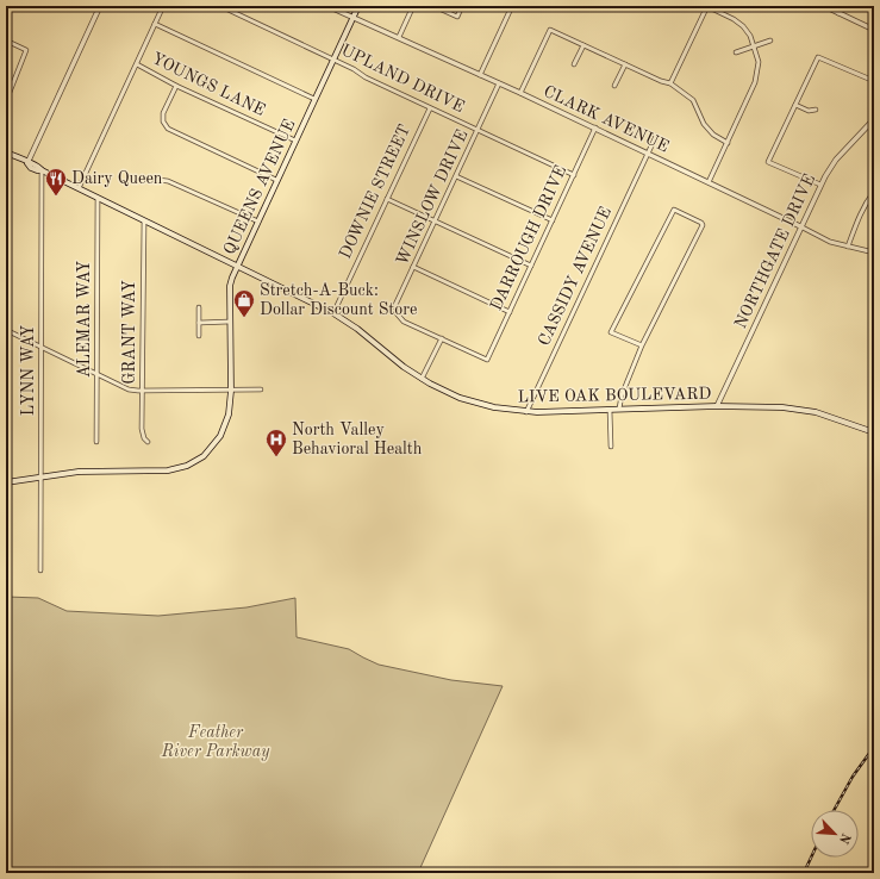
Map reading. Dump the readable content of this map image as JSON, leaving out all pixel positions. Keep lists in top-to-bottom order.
{
  "streets": {
    "main road": ["QUEENS AVENUE", "LIVE OAK BOULEVARD"],
    "street": [
      "UPLAND DRIVE",
      "YOUNGS LANE",
      "CLARK AVENUE",
      "DOWNIE STREET",
      "WINSLOW DRIVE",
      "DARROUGH DRIVE",
      "NORTHGATE DRIVE",
      "CASSIDY AVENUE",
      "ALEMAR WAY",
      "GRANT WAY",
      "LYNN WAY"
    ]
  },
  "crossings": [
    ["UPLAND DRIVE", "QUEENS AVENUE"],
    ["UPLAND DRIVE", "DOWNIE STREET"],
    ["UPLAND DRIVE", "WINSLOW DRIVE"],
    ["UPLAND DRIVE", "DARROUGH DRIVE"],
    ["YOUNGS LANE", "QUEENS AVENUE"],
    ["CLARK AVENUE", "QUEENS AVENUE"],
    ["CLARK AVENUE", "WINSLOW DRIVE"],
    ["CLARK AVENUE", "DARROUGH DRIVE"],
    ["CLARK AVENUE", "NORTHGATE DRIVE"],
    ["CLARK AVENUE", "CASSIDY AVENUE"],
    ["QUEENS AVENUE", "LYNN WAY"],
    ["QUEENS AVENUE", "LIVE OAK BOULEVARD"],
    ["DOWNIE STREET", "LIVE OAK BOULEVARD"],
    ["WINSLOW DRIVE", "DARROUGH DRIVE"],
    ["NORTHGATE DRIVE", "LIVE OAK BOULEVARD"],
    ["CASSIDY AVENUE", "LIVE OAK BOULEVARD"],
    ["ALEMAR WAY", "LIVE OAK BOULEVARD"],
    ["GRANT WAY", "LIVE OAK BOULEVARD"],
    ["LYNN WAY", "LIVE OAK BOULEVARD"]
  ],
  "parks": ["Feather River Parkway"],
  "places": {
    "restaurant": ["Dairy Queen"],
    "shop": ["Stretch-A-Buck: Dollar Discount Store"],
    "hospital": ["North Valley Behavioral Health"]
  },
  "north": "bottom right"
}
